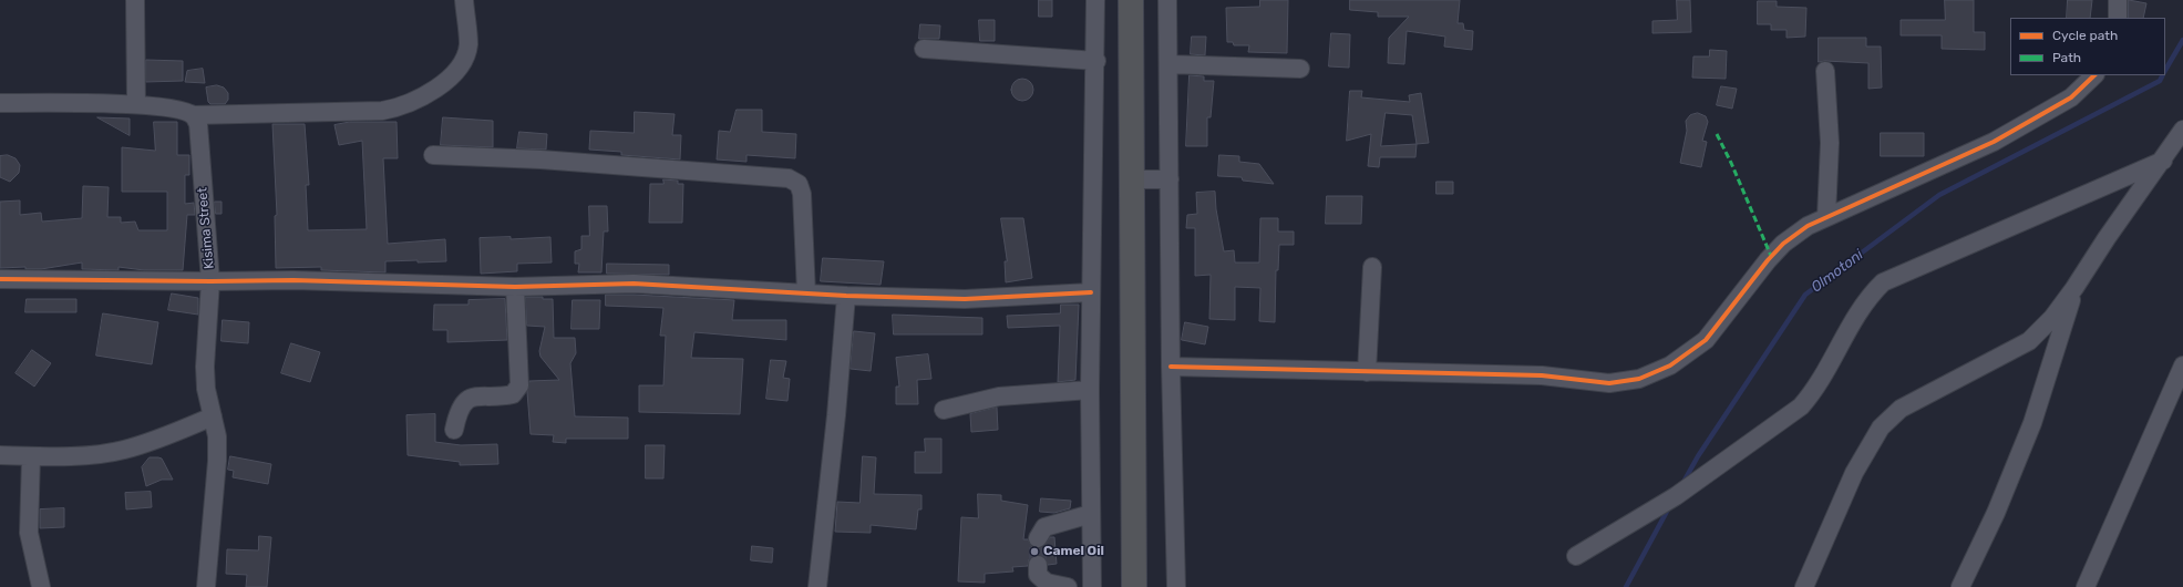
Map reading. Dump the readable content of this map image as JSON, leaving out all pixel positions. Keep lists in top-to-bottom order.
{
  "streets": {
    "street": ["Kisima Street"]
  },
  "water": ["Olmotoni"],
  "places": ["Camel Oil"],
  "legend": ["Cycle path", "Path"]
}
